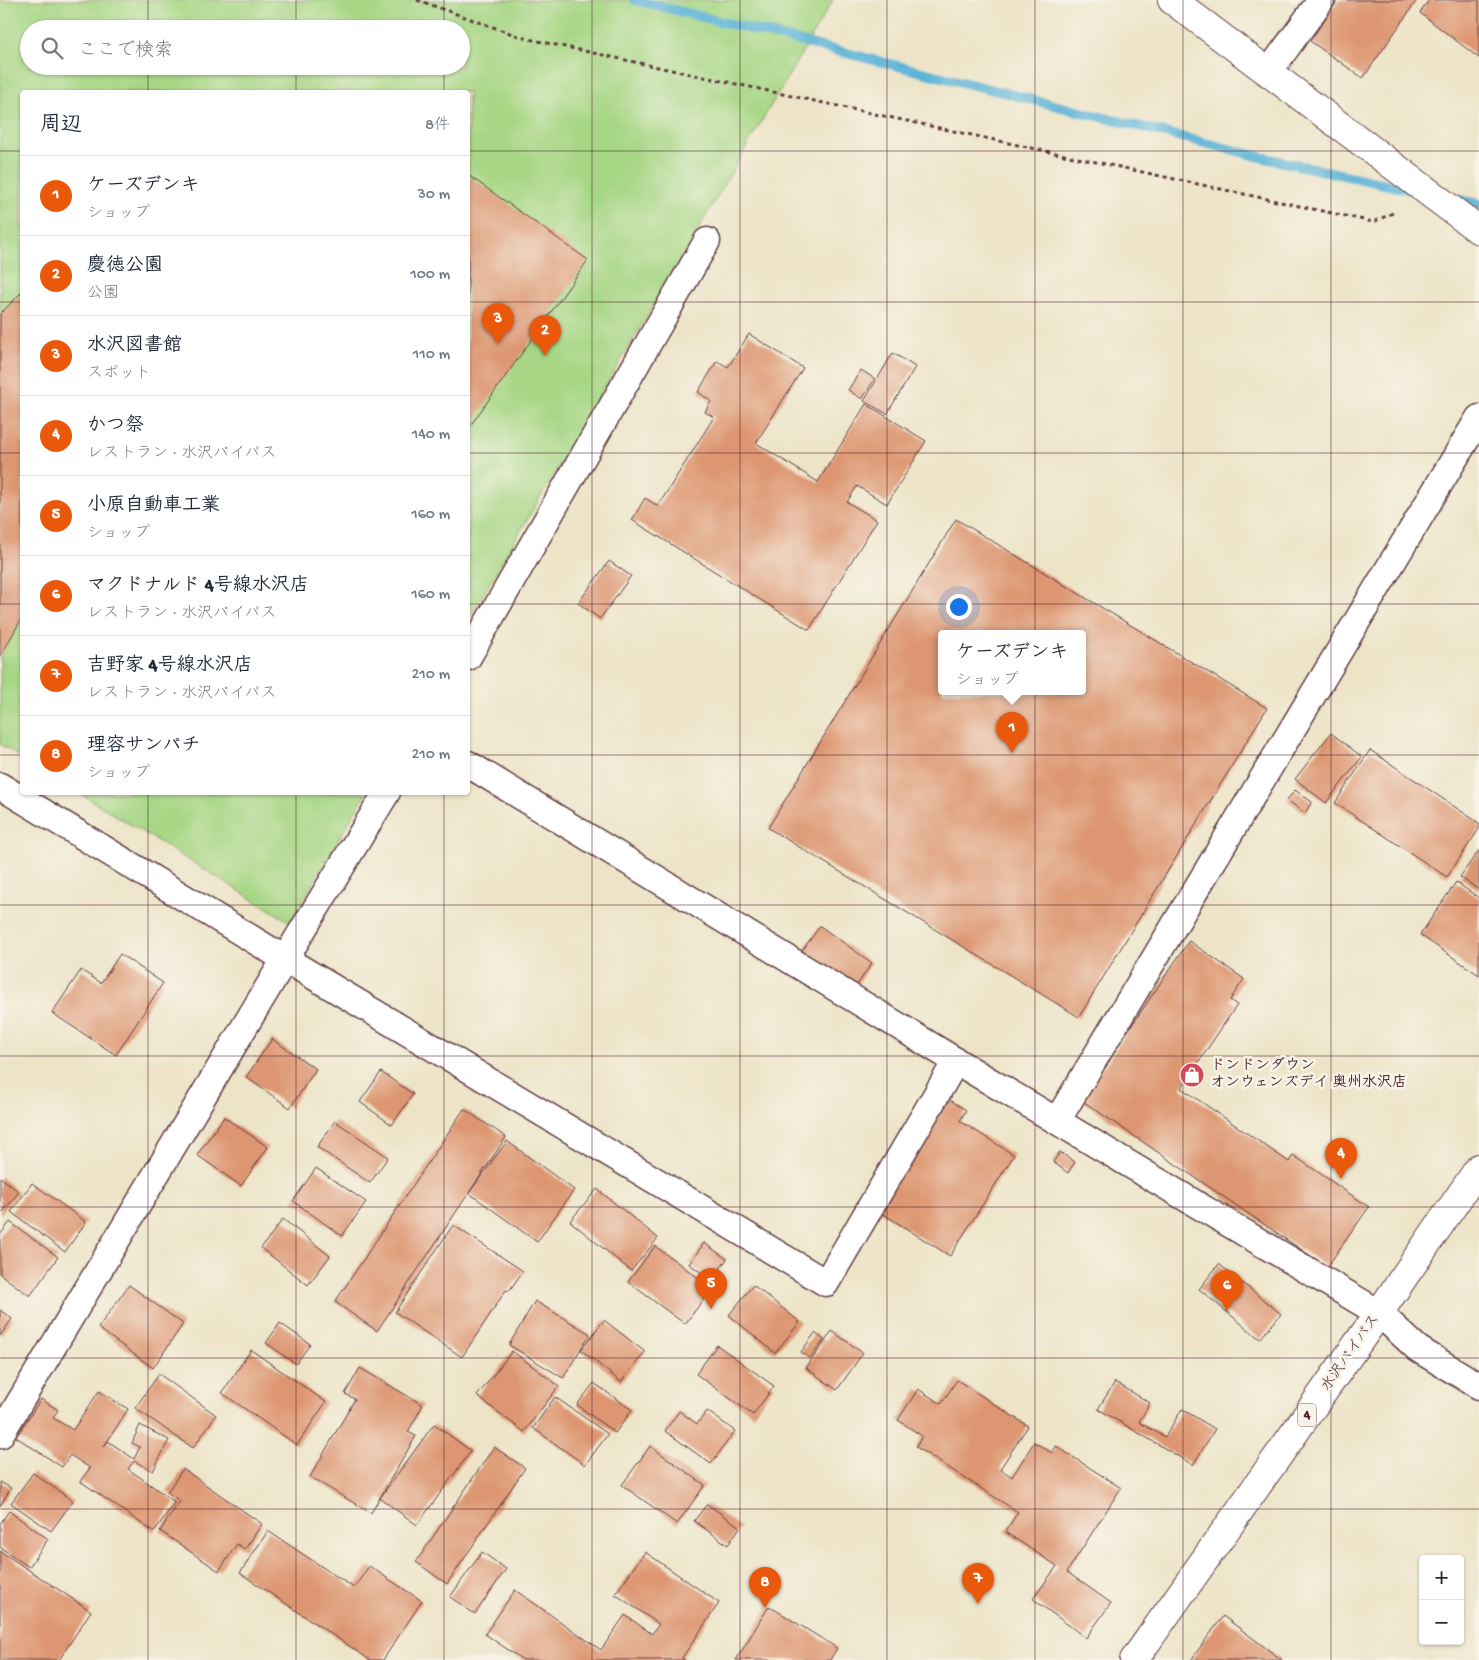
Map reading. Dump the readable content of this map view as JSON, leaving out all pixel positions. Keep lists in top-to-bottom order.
{
  "streets": {
    "main road": ["水沢バイパス", "4"]
  },
  "places": {
    "shop": ["ドンドンダウン オンウェンズデイ 奥州水沢店"]
  },
  "page": {
    "search": "ここで検索",
    "heading": ["周辺", "8件"],
    "list": [
      {
        "mark": "1",
        "name": "ケーズデンキ",
        "note": "ショップ",
        "value": "30 m"
      },
      {
        "mark": "2",
        "name": "慶徳公園",
        "note": "公園",
        "value": "100 m"
      },
      {
        "mark": "3",
        "name": "水沢図書館",
        "note": "スポット",
        "value": "110 m"
      },
      {
        "mark": "4",
        "name": "かつ祭",
        "note": "レストラン · 水沢バイパス",
        "value": "140 m"
      },
      {
        "mark": "5",
        "name": "小原自動車工業",
        "note": "ショップ",
        "value": "160 m"
      },
      {
        "mark": "6",
        "name": "マクドナルド 4号線水沢店",
        "note": "レストラン · 水沢バイパス",
        "value": "160 m"
      },
      {
        "mark": "7",
        "name": "吉野家 4号線水沢店",
        "note": "レストラン · 水沢バイパス",
        "value": "210 m"
      },
      {
        "mark": "8",
        "name": "理容サンパチ",
        "note": "ショップ",
        "value": "210 m"
      }
    ],
    "pins": [
      "3",
      "2",
      "1",
      "4",
      "5",
      "6",
      "7",
      "8"
    ],
    "popup": ["ケーズデンキ", "ショップ"],
    "map_buttons": ["+", "−"]
  }
}
